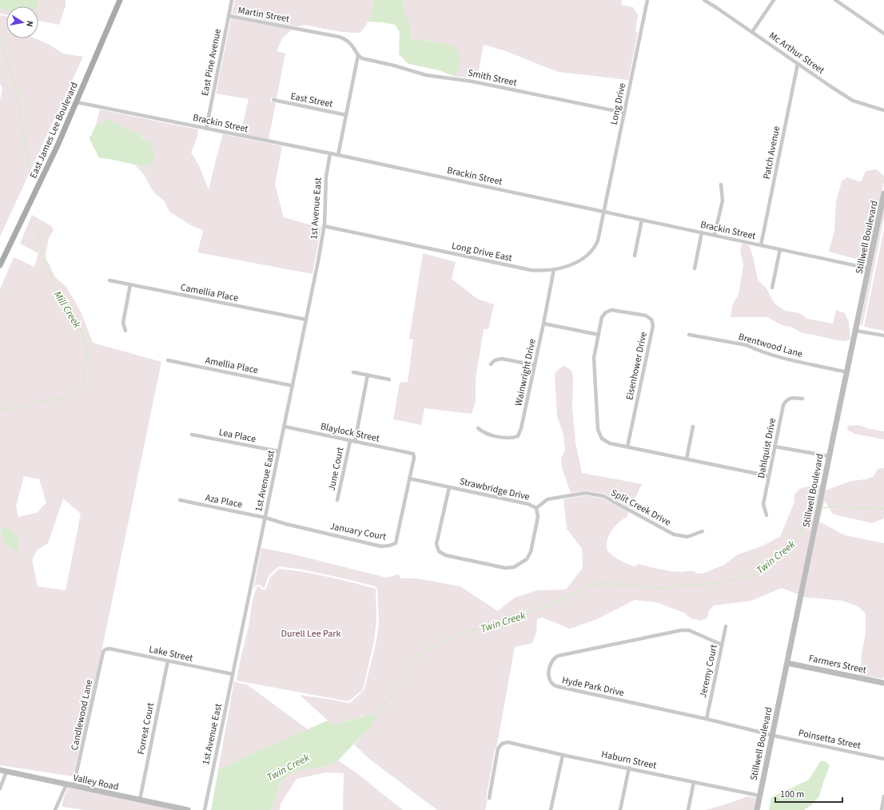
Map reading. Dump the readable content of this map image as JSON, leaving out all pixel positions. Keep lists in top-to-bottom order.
{
  "streets": {
    "main road": ["East James Lee Boulevard"],
    "street": [
      "Martin Street",
      "Mc Arthur Street",
      "East Pine Avenue",
      "Smith Street",
      "East Street",
      "Long Drive",
      "Brackin Street",
      "Patch Avenue",
      "1st Avenue East",
      "Stillwell Boulevard",
      "Long Drive East",
      "Camellia Place",
      "Brentwood Lane",
      "Amellia Place",
      "Eisenhower Drive",
      "Wainwright Drive",
      "Blaylock Street",
      "Lea Place",
      "Dahlquist Drive",
      "June Court",
      "Strawbridge Drive",
      "Aza Place",
      "Split Creek Drive",
      "January Court",
      "Lake Street",
      "Farmers Street",
      "Jeremy Court",
      "Hyde Park Drive",
      "Candlewood Lane",
      "Forrest Court",
      "Poinsetta Street",
      "Haburn Street",
      "Valley Road"
    ]
  },
  "crossings": [
    ["Martin Street", "East Pine Avenue"],
    ["Martin Street", "Smith Street"],
    ["Mc Arthur Street", "Patch Avenue"],
    ["East Pine Avenue", "Brackin Street"],
    ["Smith Street", "Long Drive"],
    ["Long Drive", "Brackin Street"],
    ["Long Drive", "Long Drive East"],
    ["Brackin Street", "East James Lee Boulevard"],
    ["Brackin Street", "Patch Avenue"],
    ["Brackin Street", "1st Avenue East"],
    ["Brackin Street", "Stillwell Boulevard"],
    ["Brackin Street", "Long Drive East"],
    ["1st Avenue East", "Long Drive East"],
    ["1st Avenue East", "Camellia Place"],
    ["1st Avenue East", "Amellia Place"],
    ["1st Avenue East", "Blaylock Street"],
    ["1st Avenue East", "Lea Place"],
    ["1st Avenue East", "Aza Place"],
    ["1st Avenue East", "January Court"],
    ["1st Avenue East", "Lake Street"],
    ["Stillwell Boulevard", "Brentwood Lane"],
    ["Stillwell Boulevard", "Farmers Street"],
    ["Stillwell Boulevard", "Hyde Park Drive"],
    ["Stillwell Boulevard", "Poinsetta Street"],
    ["Stillwell Boulevard", "Haburn Street"],
    ["Long Drive East", "Wainwright Drive"],
    ["Eisenhower Drive", "Dahlquist Drive"],
    ["Blaylock Street", "June Court"],
    ["Blaylock Street", "January Court"],
    ["Strawbridge Drive", "Split Creek Drive"],
    ["Strawbridge Drive", "January Court"],
    ["Aza Place", "January Court"],
    ["Lake Street", "Candlewood Lane"],
    ["Lake Street", "Forrest Court"],
    ["Jeremy Court", "Hyde Park Drive"],
    ["Hyde Park Drive", "Poinsetta Street"],
    ["Candlewood Lane", "Valley Road"],
    ["Forrest Court", "Valley Road"]
  ],
  "water": ["Mill Creek", "Twin Creek"],
  "parks": ["Durell Lee Park"],
  "scale_bar": "100 m",
  "north": "right"
}
